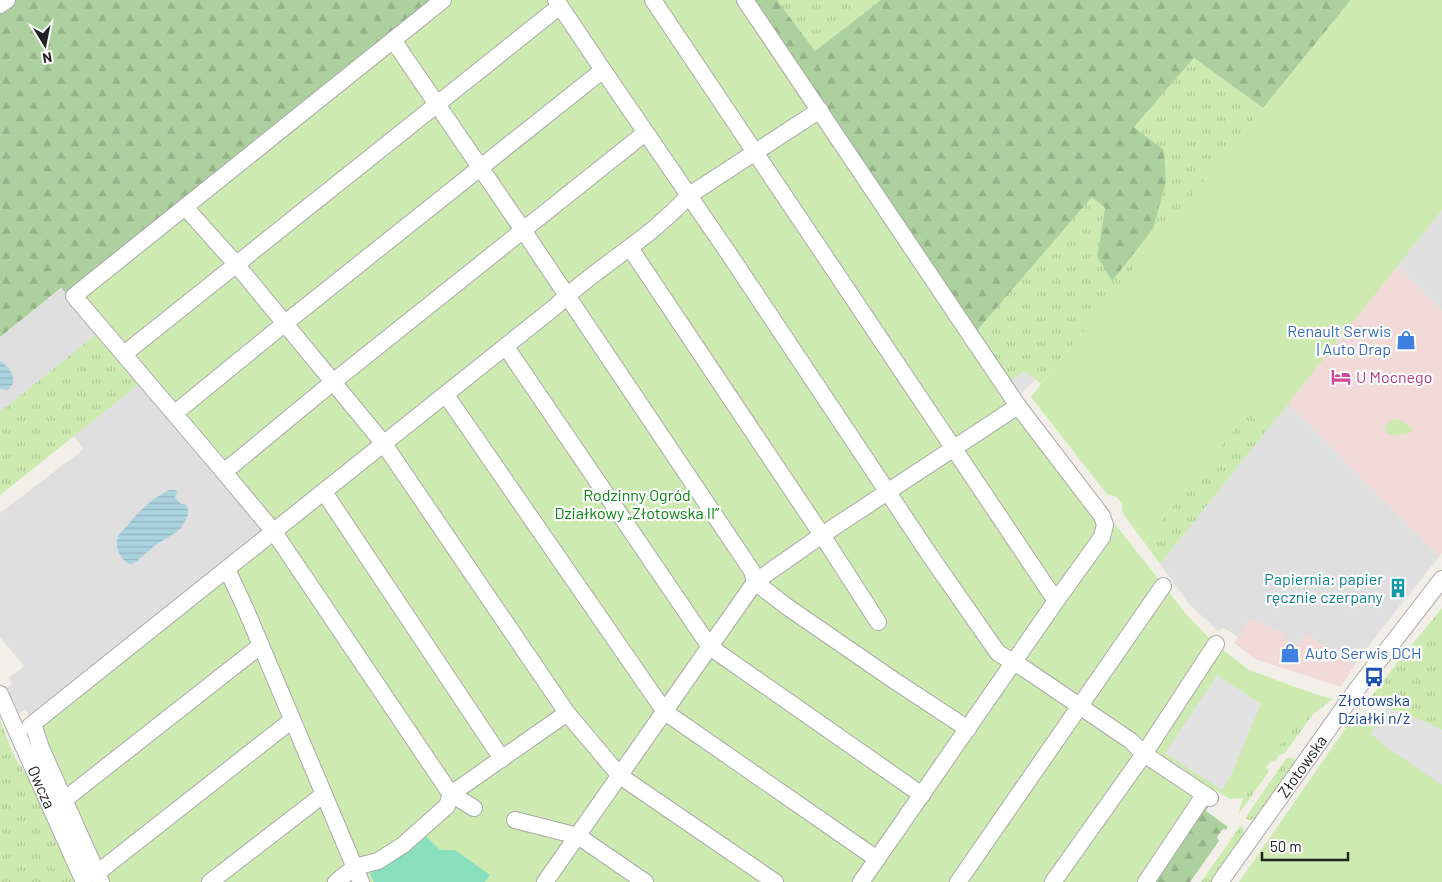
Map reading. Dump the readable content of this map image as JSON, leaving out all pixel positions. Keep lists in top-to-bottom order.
{
  "streets": {
    "street": ["Złotowska", "Owcza"]
  },
  "parks": ["Rodzinny Ogród Działkowy „Złotowska II”"],
  "places": {
    "shop": ["Renault Serwis | Auto Drap", "Auto Serwis DCH"],
    "hotel": ["U Mocnego"],
    "building": ["Papiernia: papier ręcznie czerpany"],
    "bus stop": ["Złotowska Działki n/ż"]
  },
  "scale_bar": "50 m",
  "north": "bottom"
}
